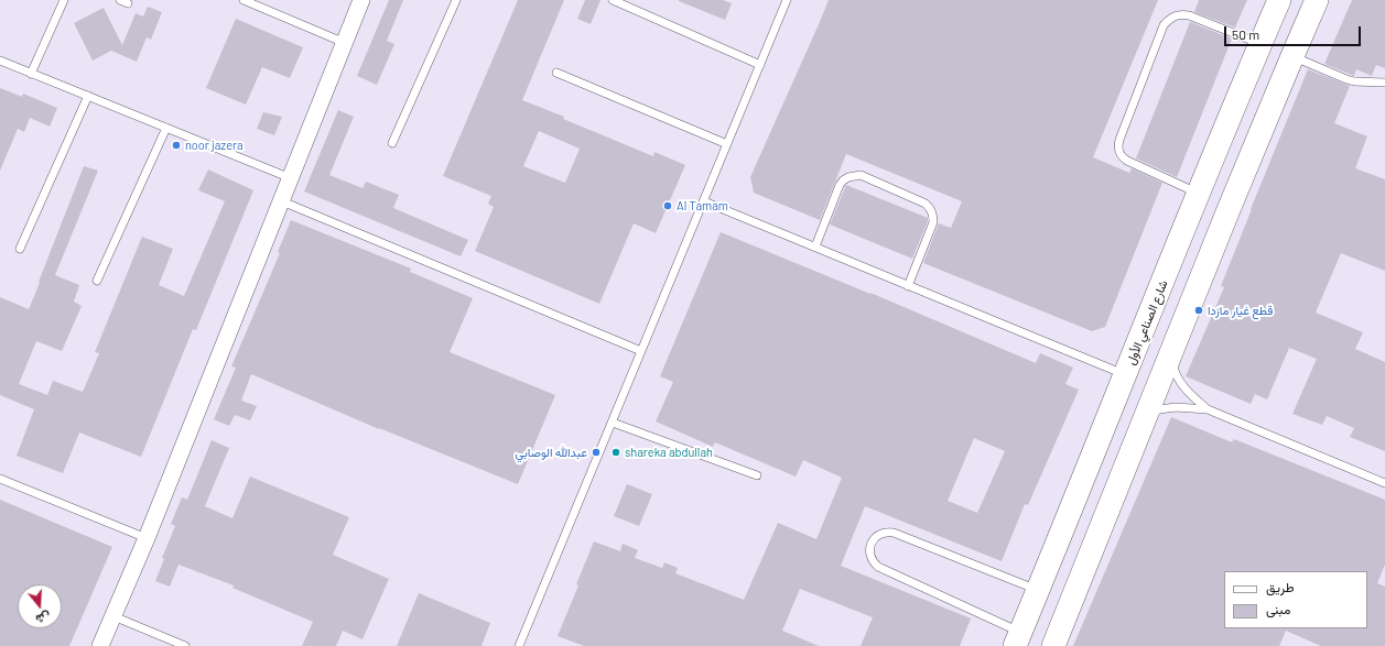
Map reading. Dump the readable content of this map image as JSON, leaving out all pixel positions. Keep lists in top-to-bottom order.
{
  "streets": {
    "main road": ["شارع الصناعي الأول"]
  },
  "places": [
    "noor jazera",
    "Al Tamam",
    "قطع غيار مازدا",
    "عبدالله الوصابي",
    "shareka abdullah"
  ],
  "legend": ["طريق", "مبنى"],
  "scale_bar": "50 m",
  "north": "bottom"
}
